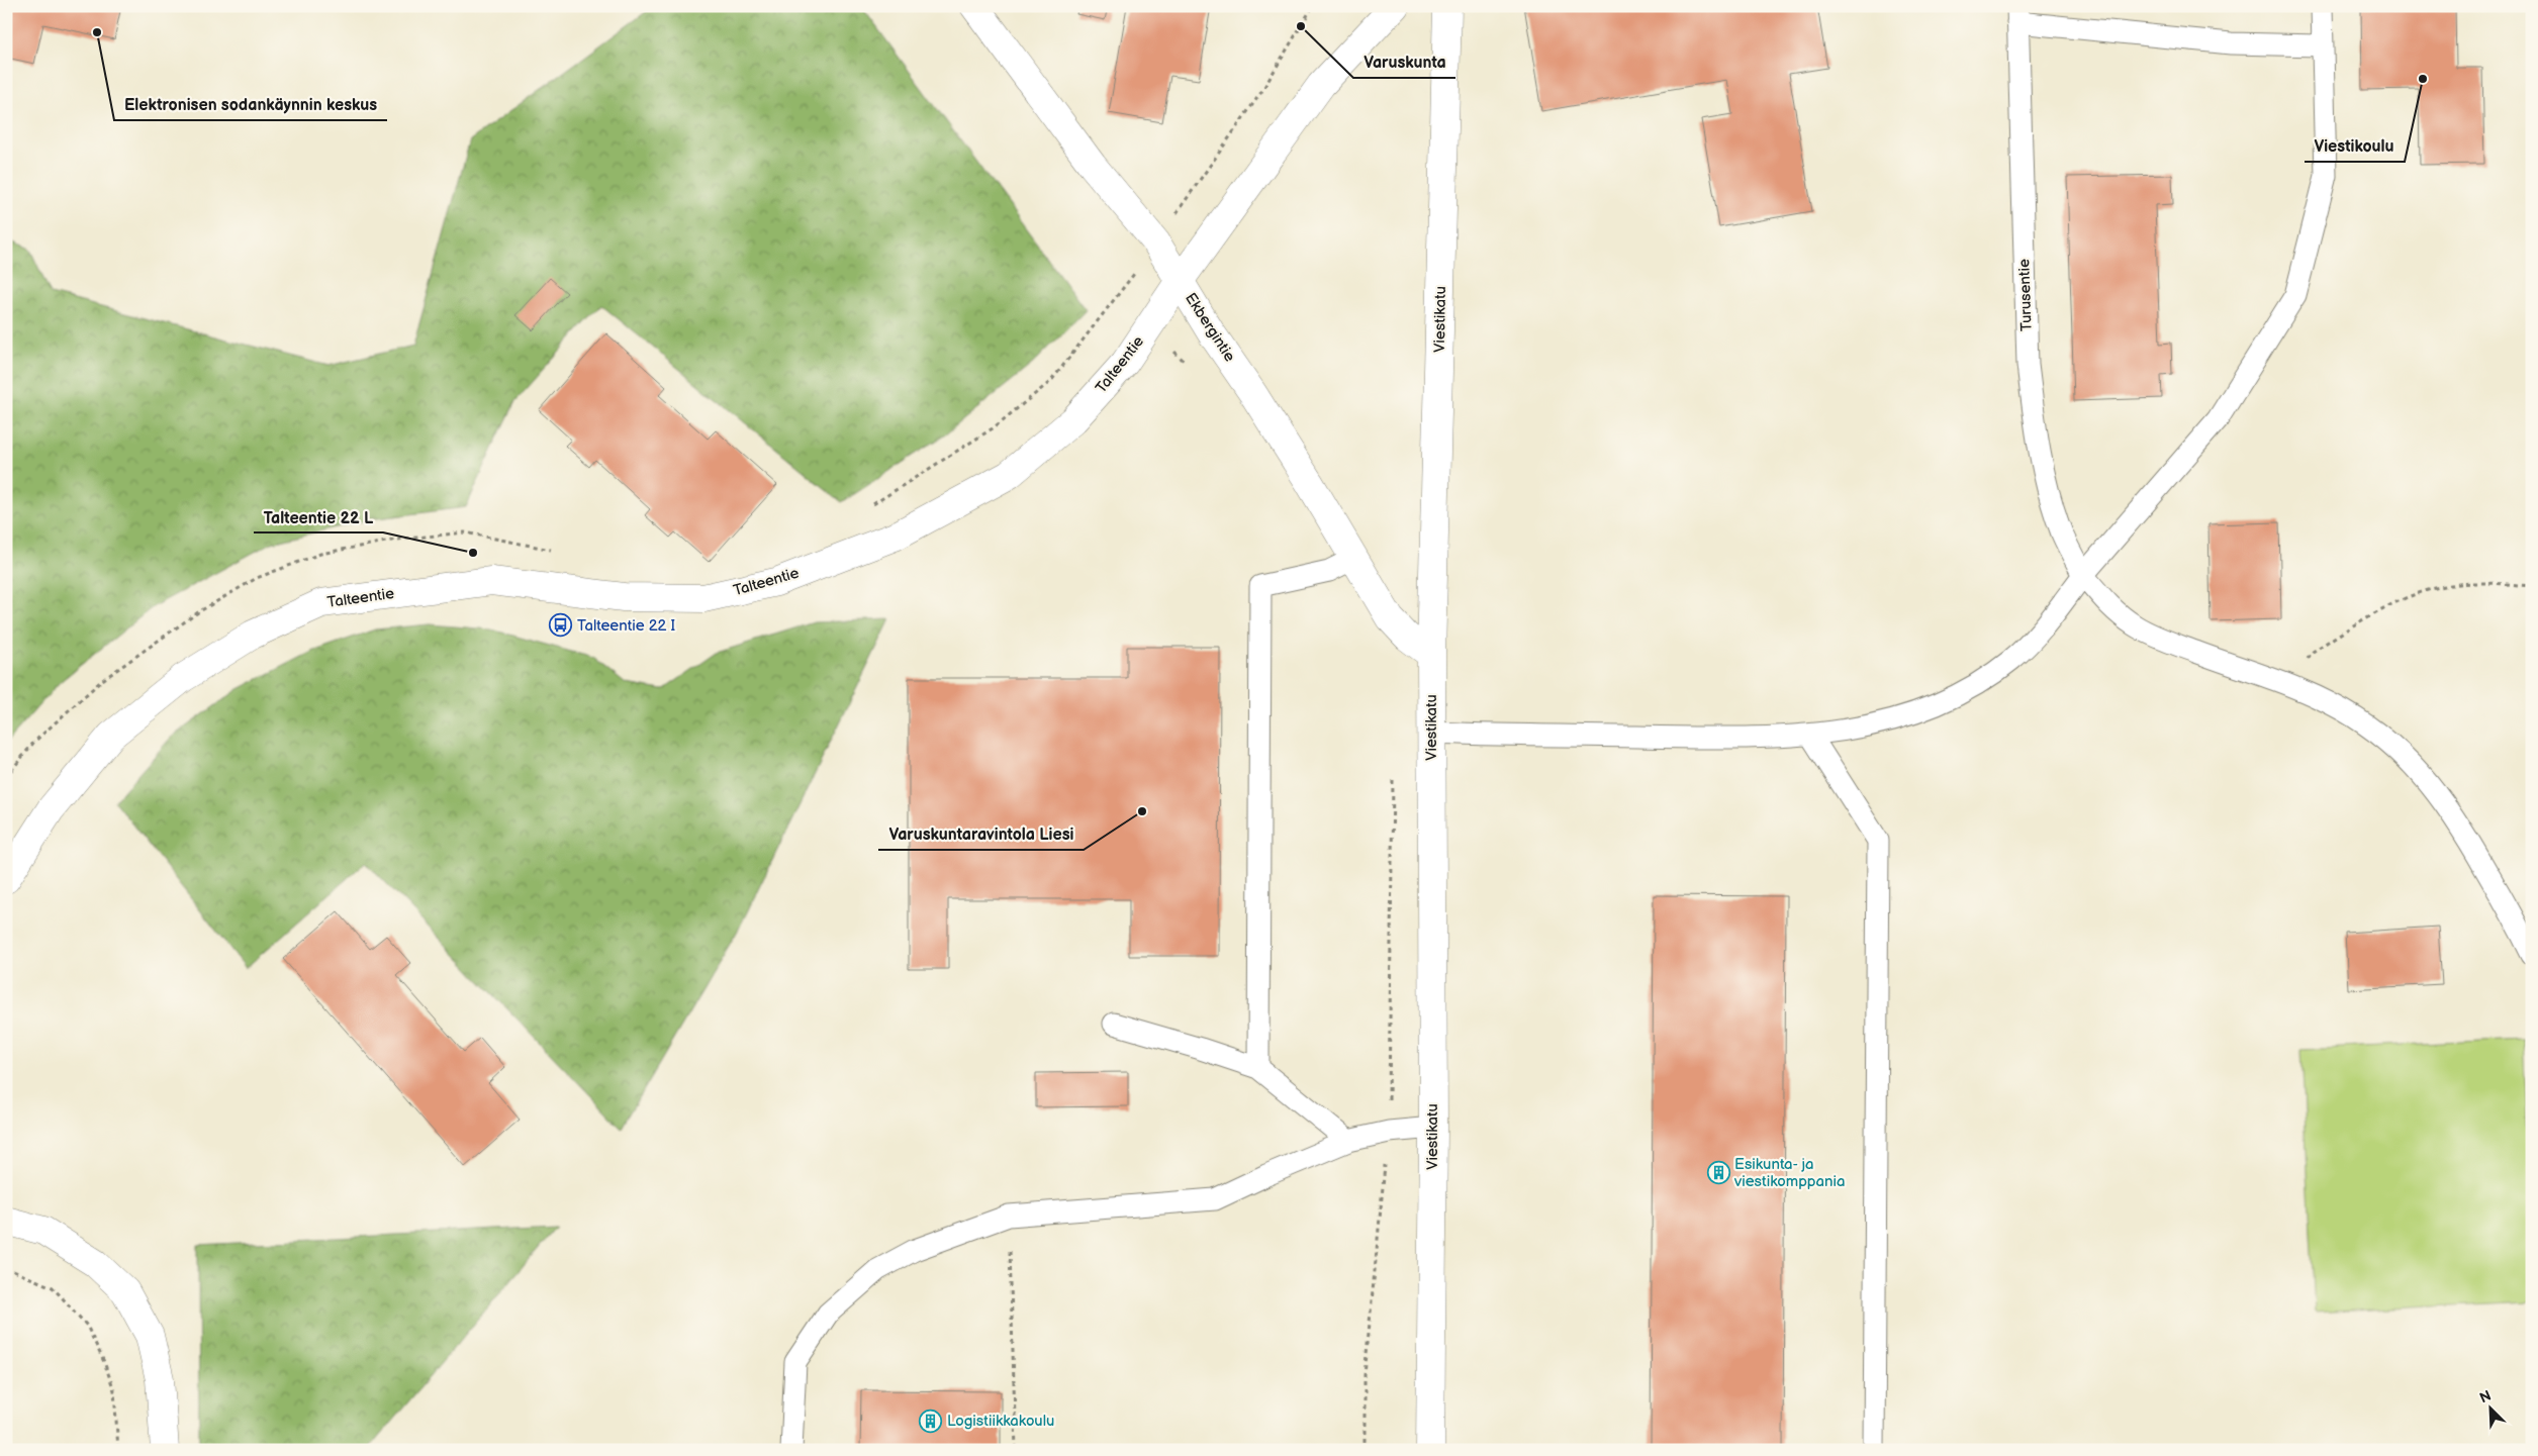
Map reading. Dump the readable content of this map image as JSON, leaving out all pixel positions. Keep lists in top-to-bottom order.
{
  "streets": {
    "street": ["Viestikatu", "Ekbergintie", "Talteentie"],
    "lane": ["Turusentie"]
  },
  "crossings": [
    ["Viestikatu", "Ekbergintie"],
    ["Ekbergintie", "Talteentie"]
  ],
  "places": {
    "other": [
      "Varuskunta",
      "Elektronisen sodankäynnin keskus",
      "Viestikoulu",
      "Talteentie 22 L",
      "Varuskuntaravintola Liesi"
    ],
    "bus stop": ["Talteentie 22 I"],
    "building": ["Esikunta- ja viestikomppania", "Logistiikkakoulu"]
  },
  "north": "top left"
}
